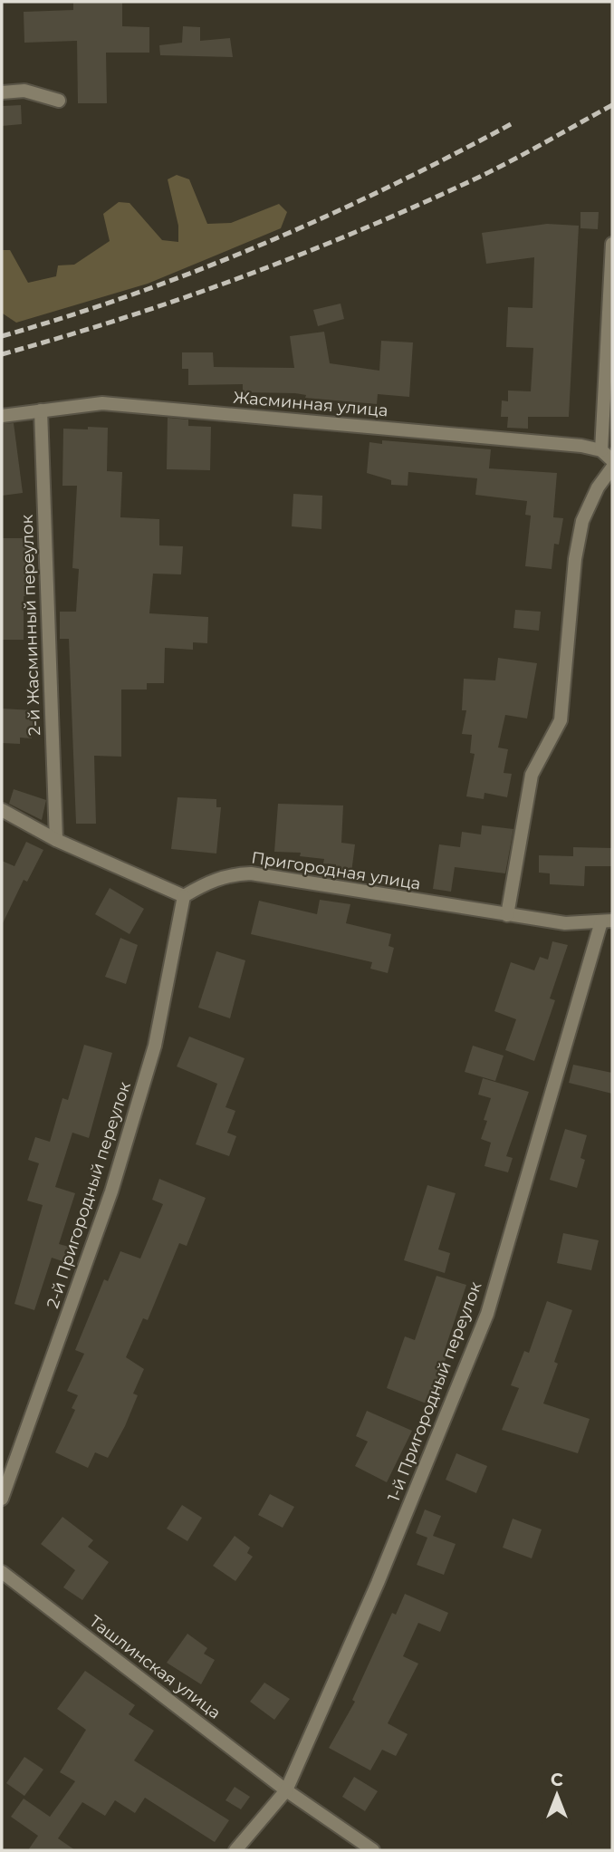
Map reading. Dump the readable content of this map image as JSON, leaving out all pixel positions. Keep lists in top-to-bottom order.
{
  "streets": {
    "street": [
      "Жасминная улица",
      "2-й Жасминный переулок",
      "Пригородная улица",
      "2-й Пригородный переулок",
      "1-й Пригородный переулок",
      "Ташлинская улица"
    ]
  },
  "crossings": [
    ["Жасминная улица", "2-й Жасминный переулок"],
    ["Пригородная улица", "2-й Пригородный переулок"],
    ["Пригородная улица", "1-й Пригородный переулок"],
    ["1-й Пригородный переулок", "Ташлинская улица"]
  ],
  "north": "top"
}
